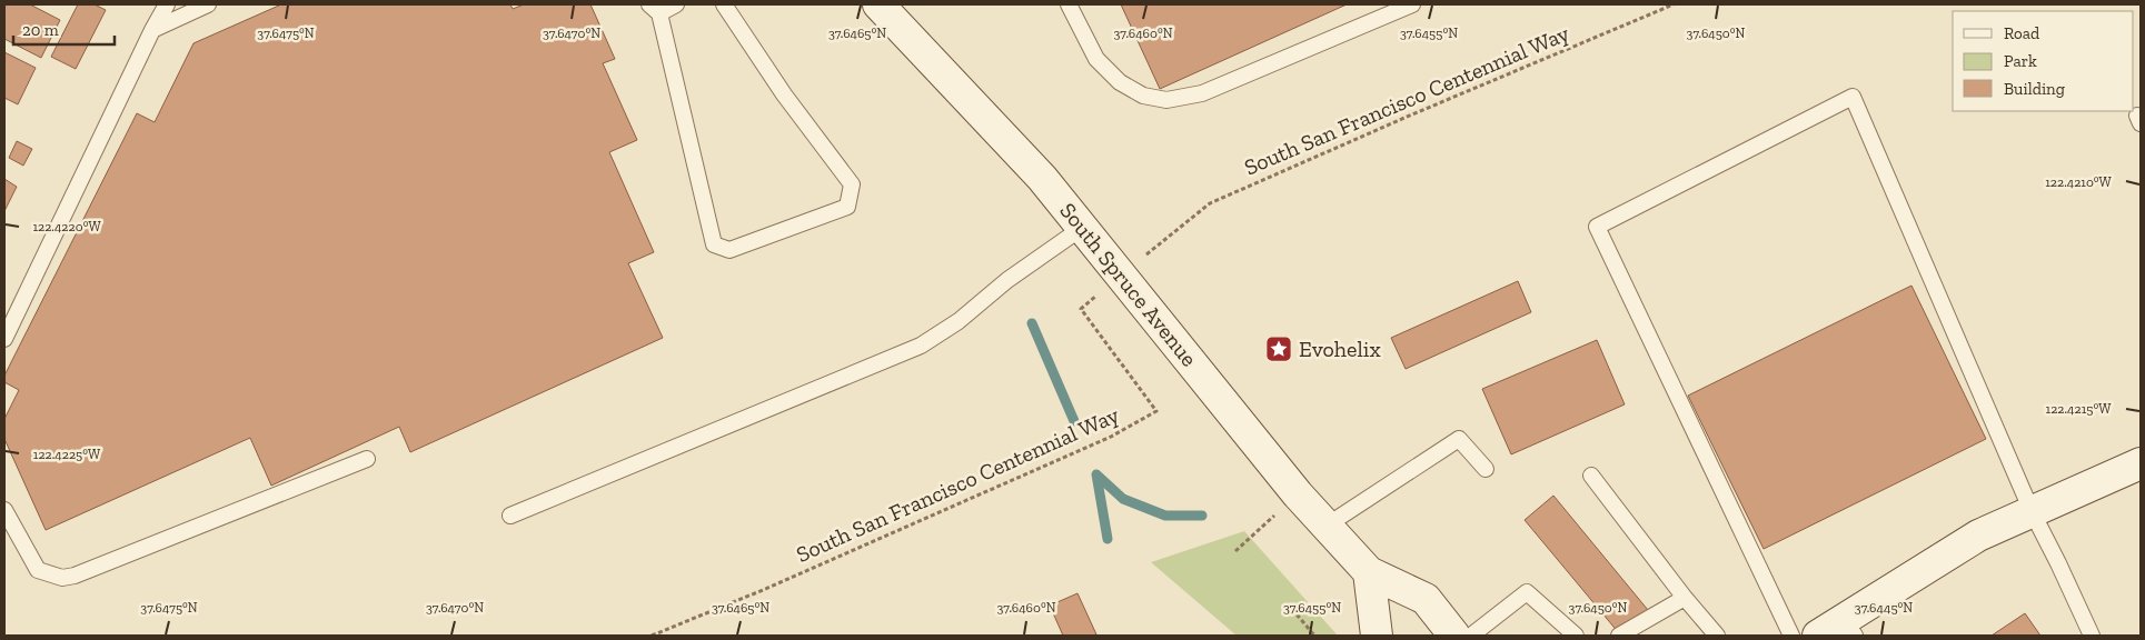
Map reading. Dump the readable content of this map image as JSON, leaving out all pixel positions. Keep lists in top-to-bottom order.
{
  "streets": {
    "main road": ["South Spruce Avenue"],
    "path": ["South San Francisco Centennial Way"]
  },
  "places": {
    "place": ["Evohelix"]
  },
  "legend": ["Road", "Park", "Building"],
  "scale_bar": "20 m",
  "coordinates": [
    "37.6475°N",
    "37.6470°N",
    "37.6465°N",
    "37.6460°N",
    "37.6455°N",
    "37.6450°N",
    "122.4210°W",
    "122.4220°W",
    "122.4215°W",
    "122.4225°W",
    "37.6445°N"
  ]
}
